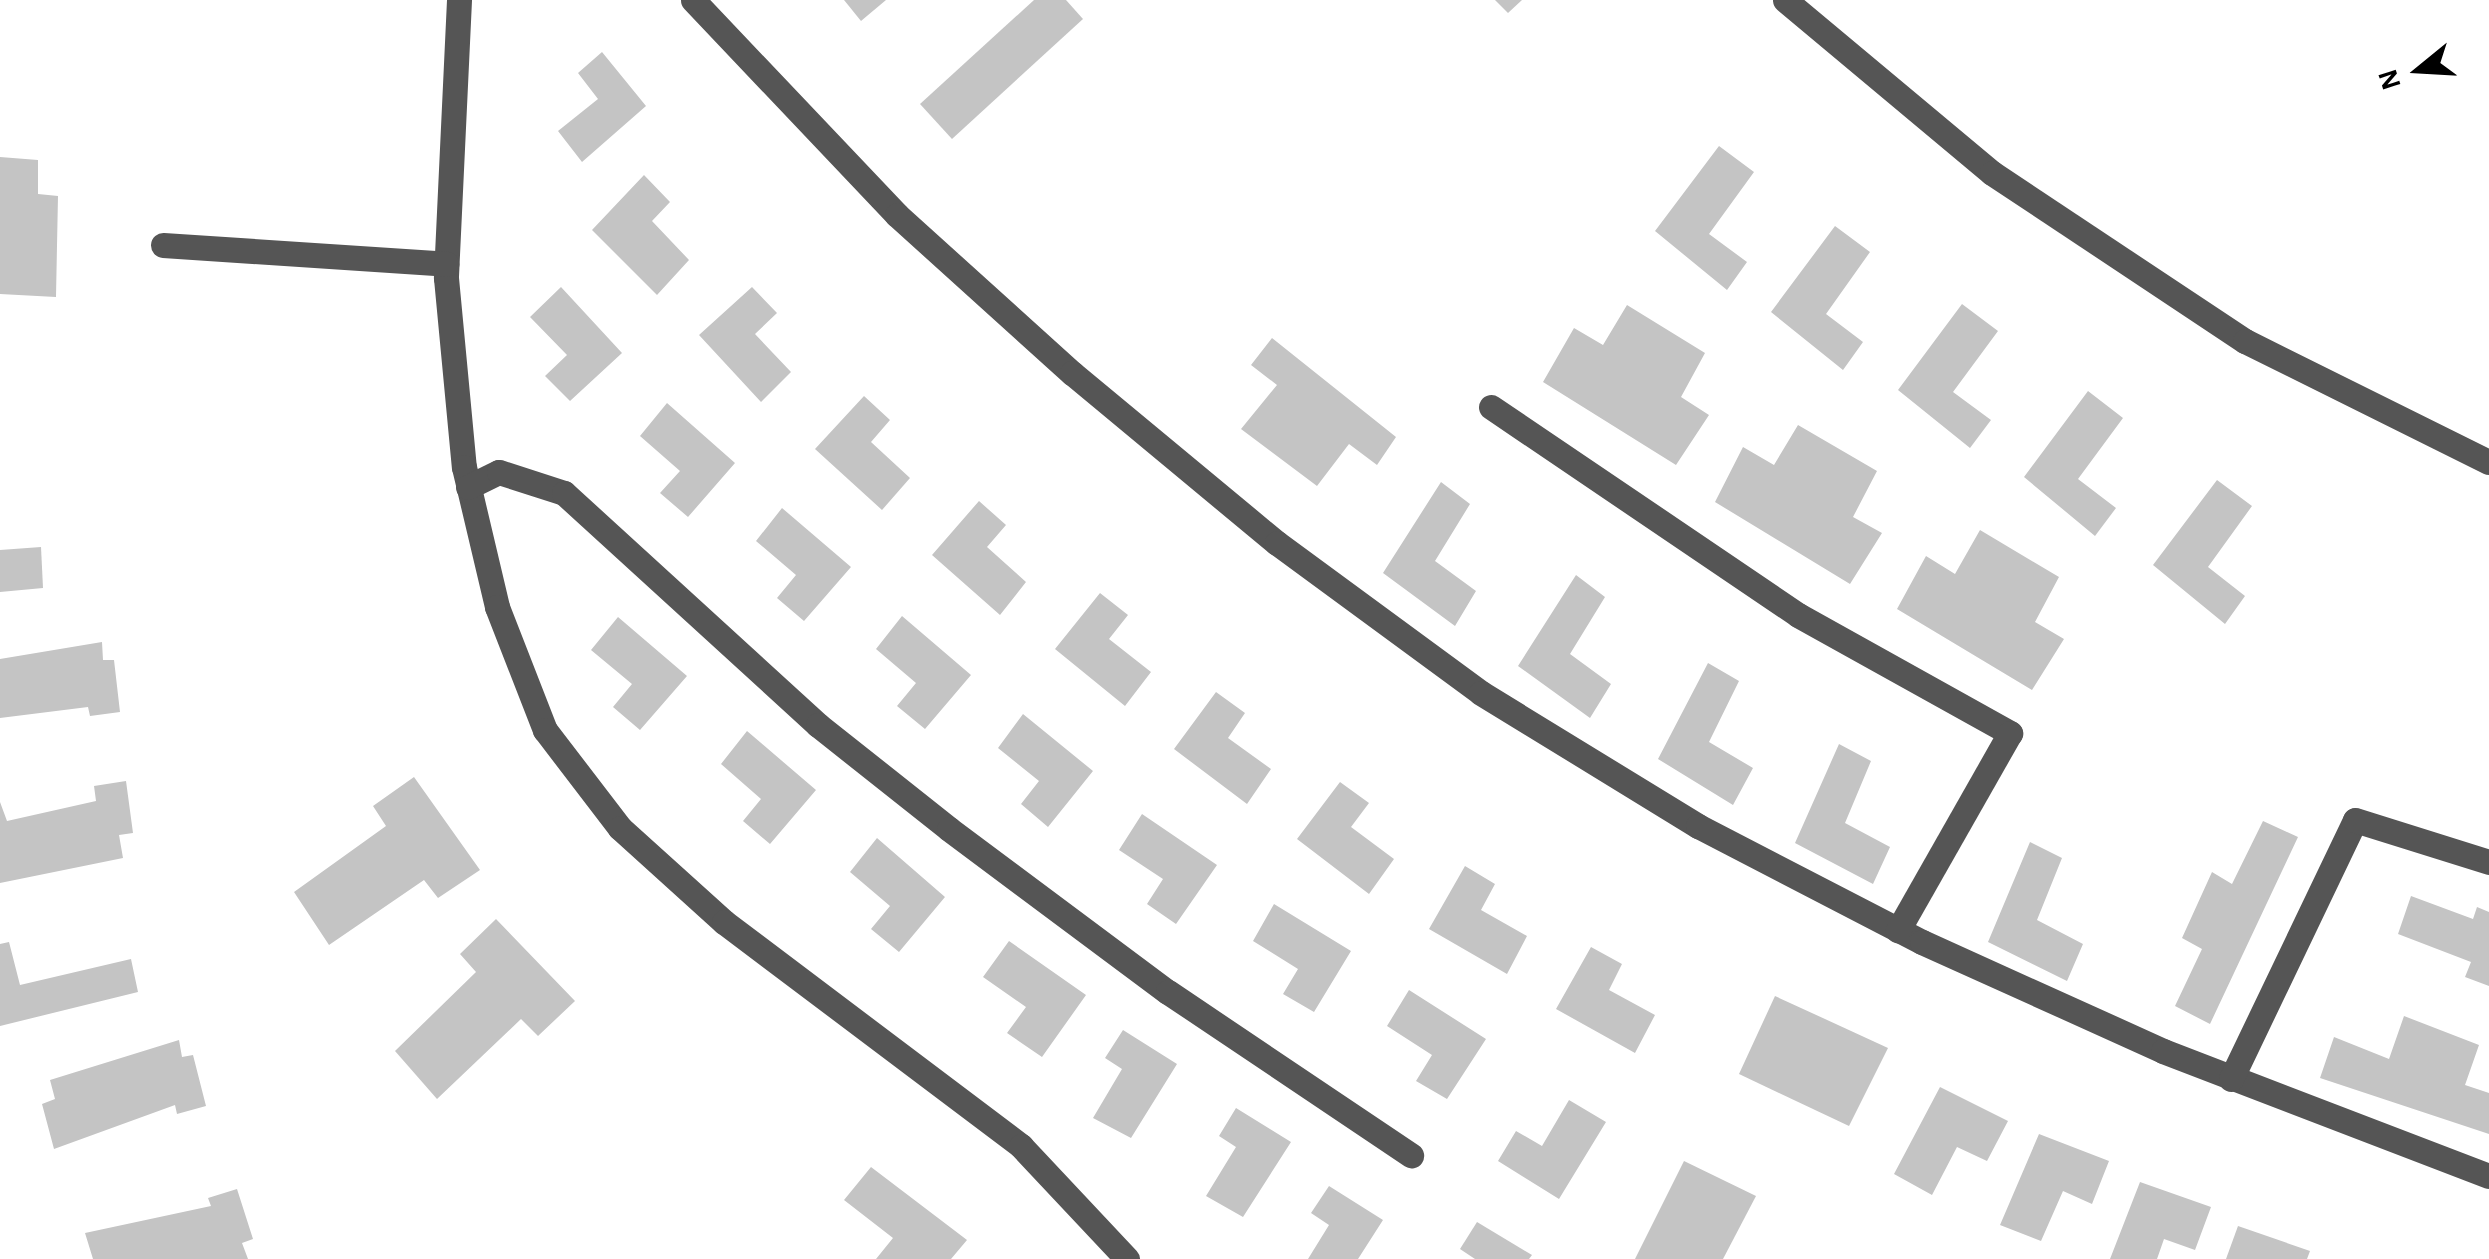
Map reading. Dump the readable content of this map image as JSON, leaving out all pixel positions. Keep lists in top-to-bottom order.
{
  "north": "left"
}
